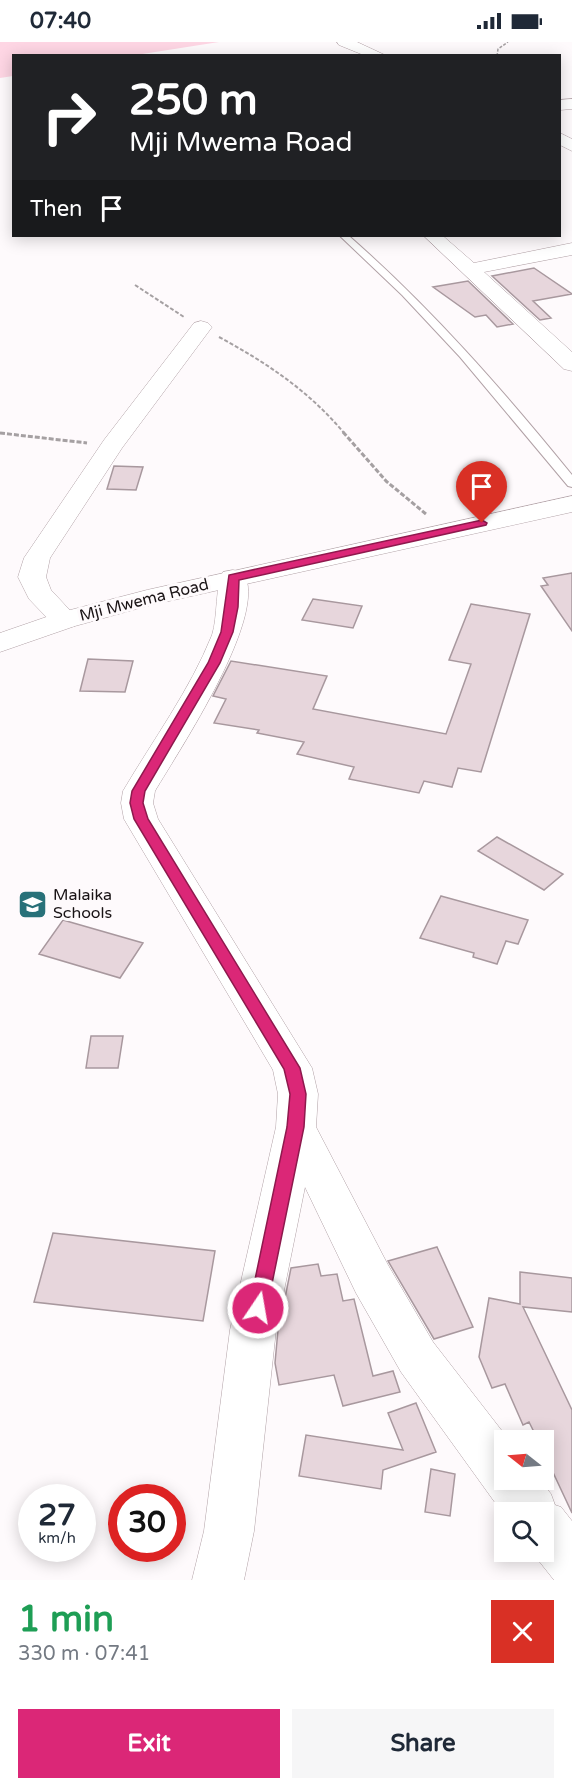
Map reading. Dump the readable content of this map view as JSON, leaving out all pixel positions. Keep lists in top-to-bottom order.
{
  "streets": {
    "street": ["Mji Mwema Road"]
  },
  "places": {
    "school or university": ["Malaika Schools"]
  },
  "north": "left",
  "page": {
    "status": "07:40",
    "turn": ["250 m", "Mji Mwema Road"],
    "then": "Then",
    "speed": "27 km/h",
    "limit": "30",
    "heading": ["1 min", "330 m · 07:41"],
    "buttons": ["Exit", "Share"]
  }
}
